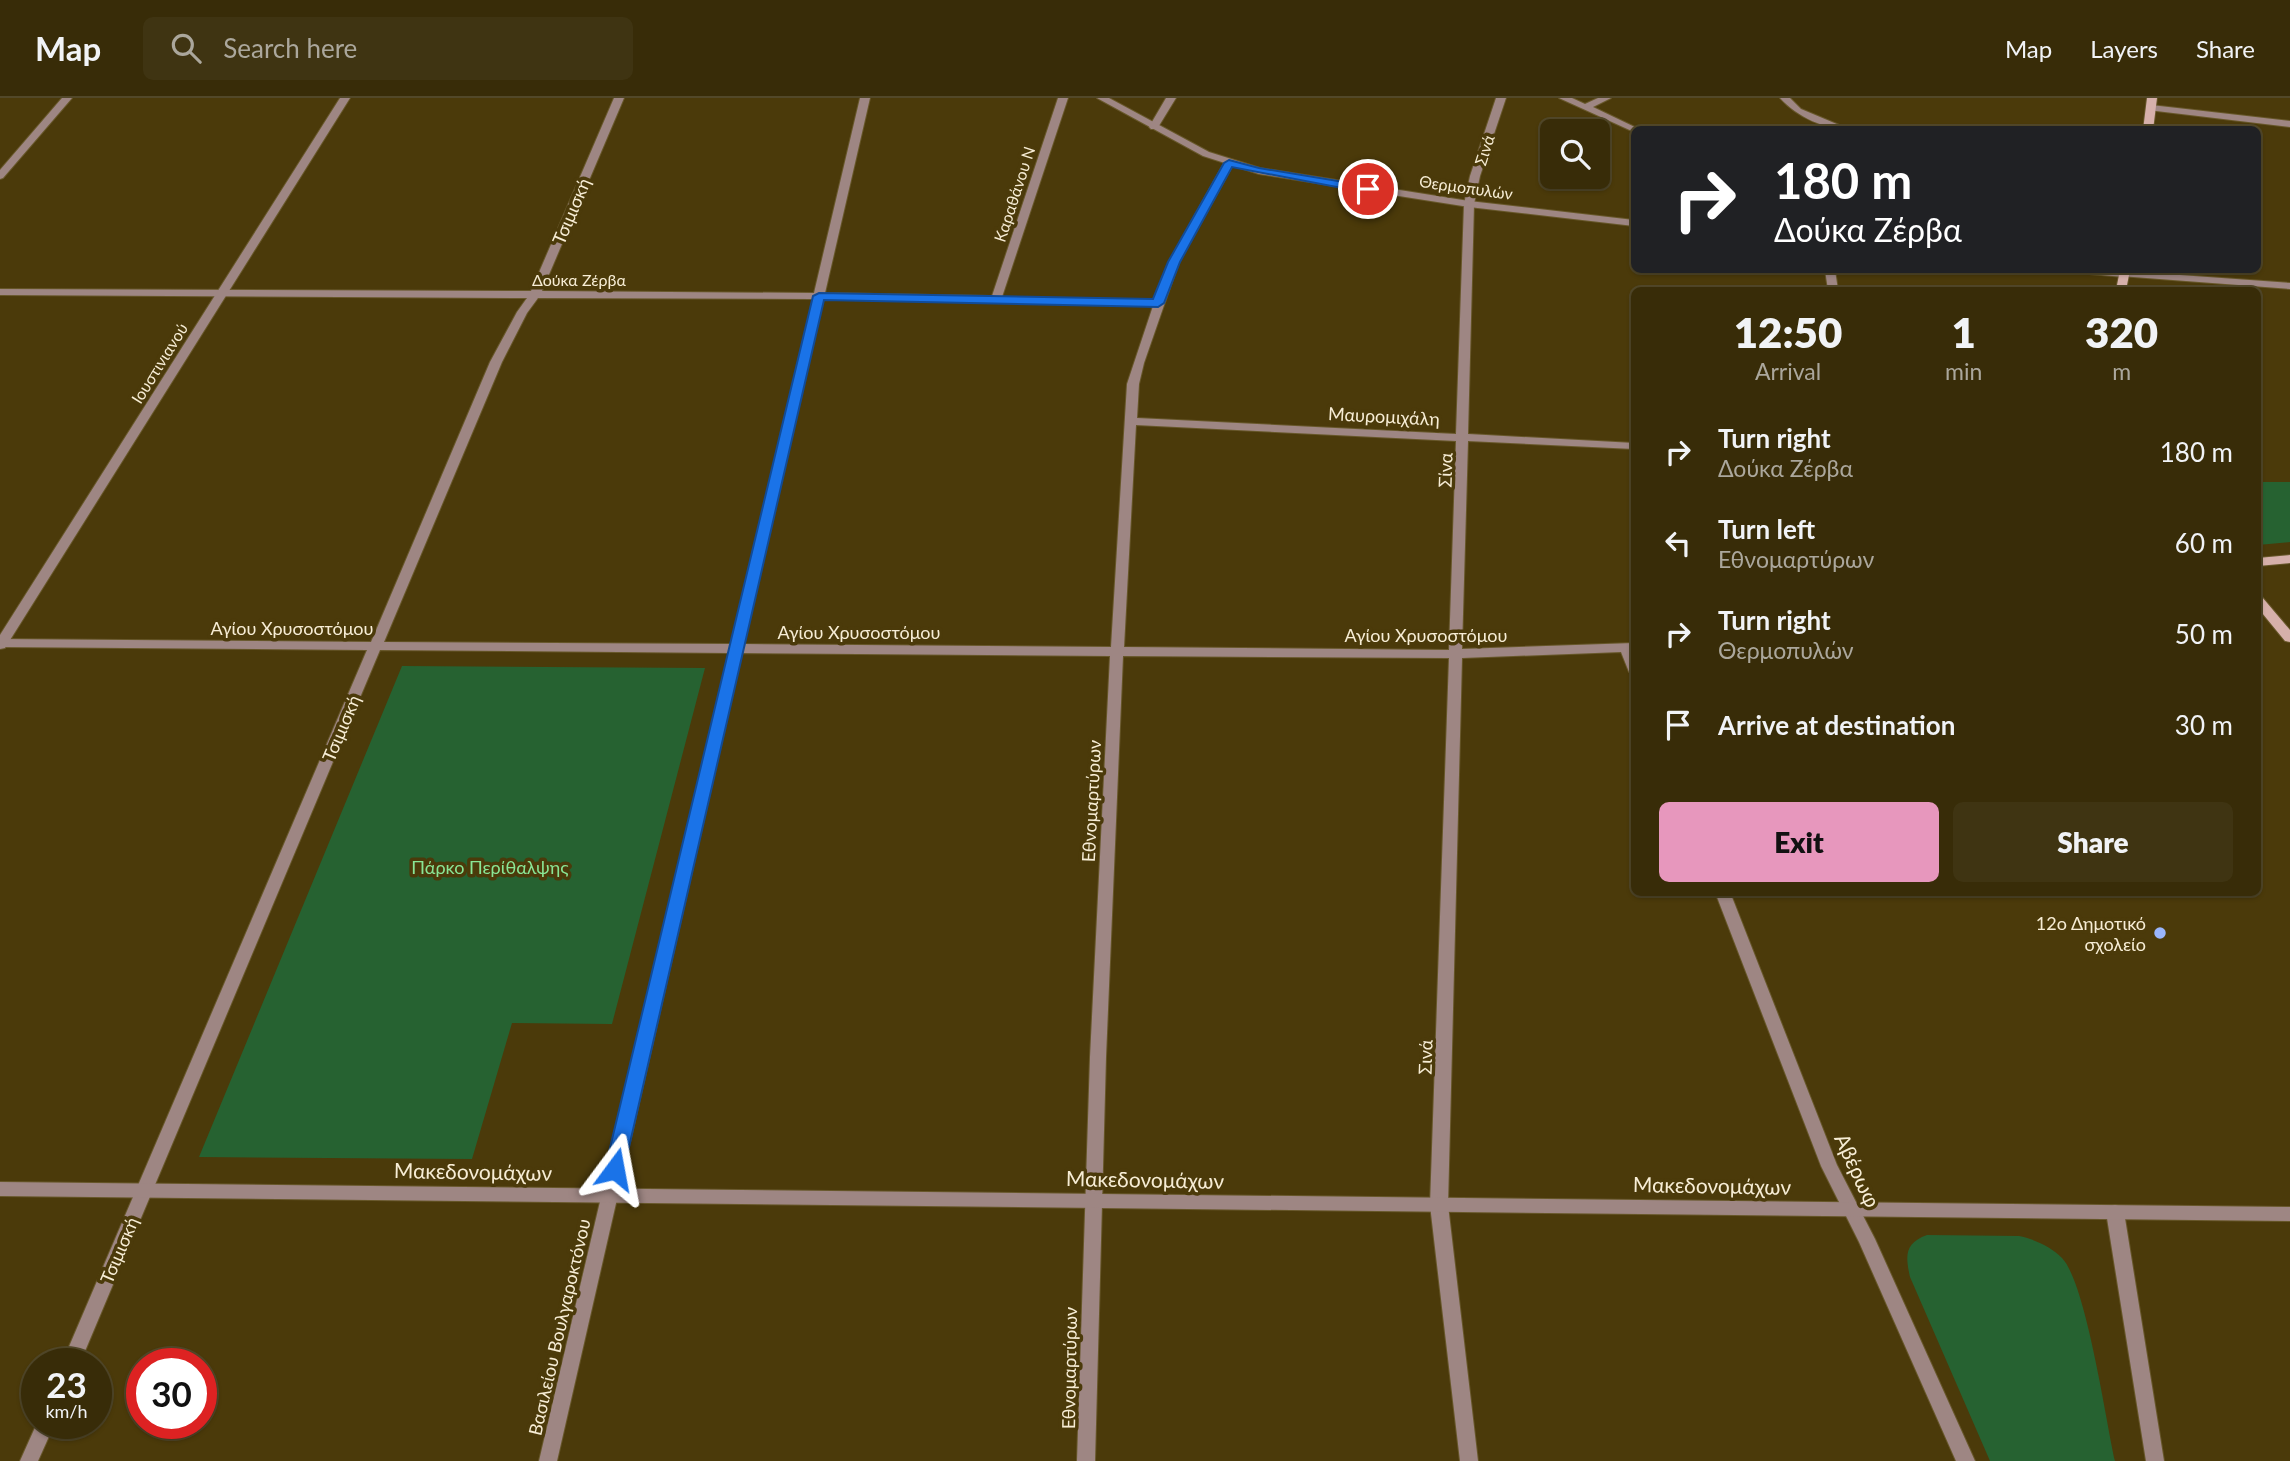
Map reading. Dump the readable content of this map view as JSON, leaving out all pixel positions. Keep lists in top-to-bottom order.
{
  "streets": {
    "street": [
      "Σινά",
      "Θερμοπυλών",
      "Καραθάνου Ν",
      "Τσιμισκή",
      "Δούκα Ζέρβα",
      "Ιουστινιανού",
      "Μαυρομιχάλη",
      "Σίνα",
      "Αγίου Χρυσοστόμου",
      "Εθνομαρτύρων",
      "Αβέρωφ",
      "Μακεδονομάχων",
      "Βασιλείου Βουλγαροκτόνου"
    ]
  },
  "crossings": [
    ["Σινά", "Θερμοπυλών"],
    ["Σινά", "Σίνα"],
    ["Σινά", "Αγίου Χρυσοστόμου"],
    ["Σινά", "Μακεδονομάχων"],
    ["Θερμοπυλών", "Σίνα"],
    ["Θερμοπυλών", "Εθνομαρτύρων"],
    ["Καραθάνου Ν", "Δούκα Ζέρβα"],
    ["Τσιμισκή", "Δούκα Ζέρβα"],
    ["Τσιμισκή", "Αγίου Χρυσοστόμου"],
    ["Τσιμισκή", "Μακεδονομάχων"],
    ["Δούκα Ζέρβα", "Ιουστινιανού"],
    ["Δούκα Ζέρβα", "Εθνομαρτύρων"],
    ["Δούκα Ζέρβα", "Βασιλείου Βουλγαροκτόνου"],
    ["Ιουστινιανού", "Αγίου Χρυσοστόμου"],
    ["Μαυρομιχάλη", "Σίνα"],
    ["Μαυρομιχάλη", "Εθνομαρτύρων"],
    ["Σίνα", "Αγίου Χρυσοστόμου"],
    ["Αγίου Χρυσοστόμου", "Εθνομαρτύρων"],
    ["Αγίου Χρυσοστόμου", "Βασιλείου Βουλγαροκτόνου"],
    ["Εθνομαρτύρων", "Μακεδονομάχων"],
    ["Αβέρωφ", "Μακεδονομάχων"],
    ["Μακεδονομάχων", "Βασιλείου Βουλγαροκτόνου"]
  ],
  "parks": ["Πάρκο Περίθαλψης"],
  "places": ["12ο Δημοτικό σχολείο"],
  "page": {
    "header": "Map",
    "search": "Search here",
    "nav": ["Map", "Layers", "Share"],
    "turn": ["180 m", "Δούκα Ζέρβα"],
    "eta": [
      "12:50",
      "Arrival",
      "1",
      "min",
      "320",
      "m"
    ],
    "list": [
      {
        "name": "Turn right",
        "note": "Δούκα Ζέρβα",
        "value": "180 m"
      },
      {
        "name": "Turn left",
        "note": "Εθνομαρτύρων",
        "value": "60 m"
      },
      {
        "name": "Turn right",
        "note": "Θερμοπυλών",
        "value": "50 m"
      },
      {
        "name": "Arrive at destination",
        "value": "30 m"
      }
    ],
    "buttons": ["Exit", "Share"],
    "speed": "23 km/h",
    "limit": "30"
  }
}
